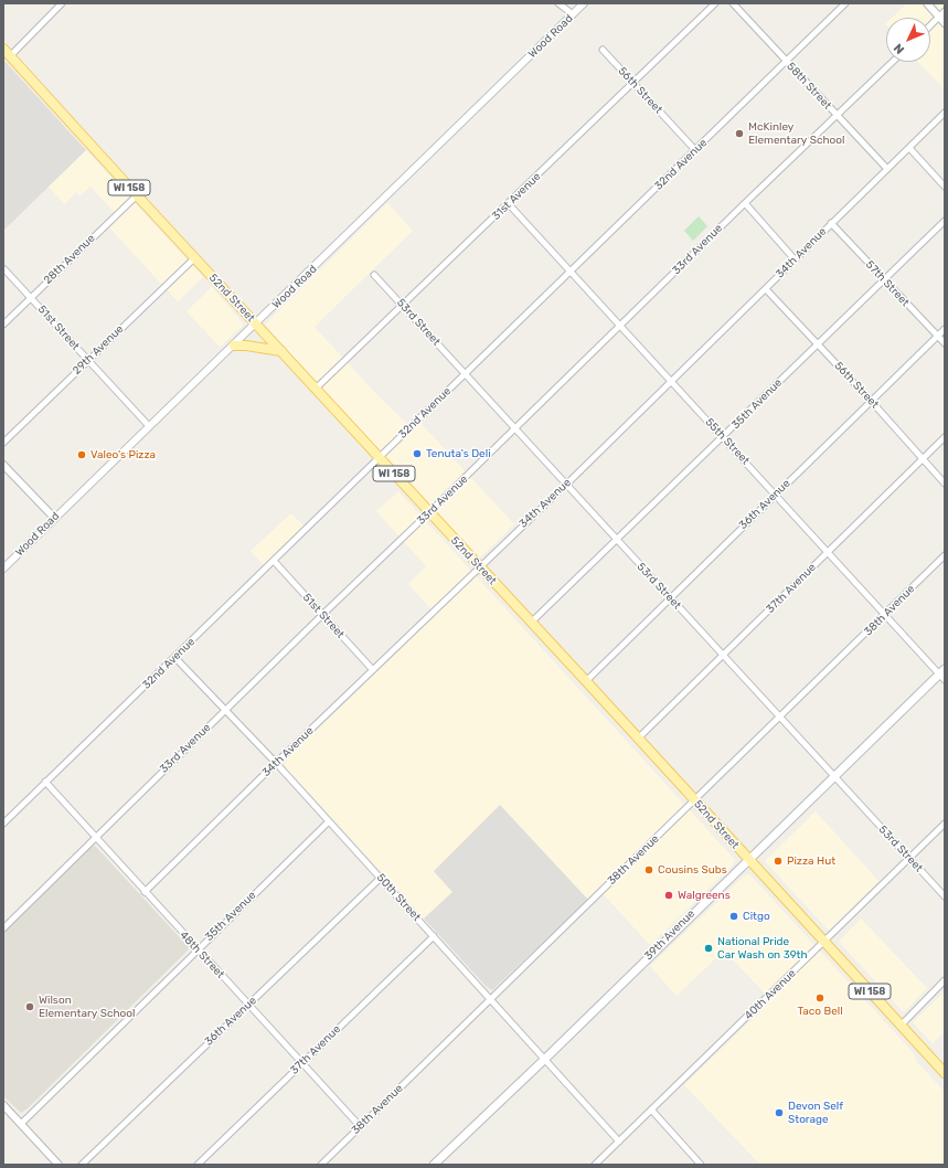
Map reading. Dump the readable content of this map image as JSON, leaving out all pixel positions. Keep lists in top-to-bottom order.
{
  "streets": {
    "main road": ["WI 158", "52nd Street", "39th Avenue"],
    "street": [
      "Wood Road",
      "58th Street",
      "56th Street",
      "32nd Avenue",
      "31st Avenue",
      "33rd Avenue",
      "34th Avenue",
      "28th Avenue",
      "57th Street",
      "53rd Street",
      "51st Street",
      "29th Avenue",
      "35th Avenue",
      "55th Street",
      "36th Avenue",
      "37th Avenue",
      "38th Avenue",
      "50th Street",
      "48th Street",
      "40th Avenue"
    ]
  },
  "crossings": [
    ["Wood Road", "52nd Street"],
    ["Wood Road", "51st Street"],
    ["58th Street", "32nd Avenue"],
    ["58th Street", "33rd Avenue"],
    ["58th Street", "34th Avenue"],
    ["56th Street", "32nd Avenue"],
    ["56th Street", "31st Avenue"],
    ["56th Street", "34th Avenue"],
    ["56th Street", "35th Avenue"],
    ["56th Street", "36th Avenue"],
    ["56th Street", "37th Avenue"],
    ["32nd Avenue", "52nd Street"],
    ["32nd Avenue", "53rd Street"],
    ["32nd Avenue", "51st Street"],
    ["32nd Avenue", "55th Street"],
    ["32nd Avenue", "50th Street"],
    ["32nd Avenue", "48th Street"],
    ["31st Avenue", "52nd Street"],
    ["31st Avenue", "53rd Street"],
    ["31st Avenue", "55th Street"],
    ["33rd Avenue", "52nd Street"],
    ["33rd Avenue", "53rd Street"],
    ["33rd Avenue", "51st Street"],
    ["33rd Avenue", "55th Street"],
    ["33rd Avenue", "50th Street"],
    ["33rd Avenue", "48th Street"],
    ["34th Avenue", "57th Street"],
    ["34th Avenue", "52nd Street"],
    ["34th Avenue", "53rd Street"],
    ["34th Avenue", "51st Street"],
    ["34th Avenue", "55th Street"],
    ["34th Avenue", "50th Street"],
    ["34th Avenue", "48th Street"],
    ["28th Avenue", "52nd Street"],
    ["28th Avenue", "51st Street"],
    ["57th Street", "35th Avenue"],
    ["57th Street", "36th Avenue"],
    ["52nd Street", "29th Avenue"],
    ["52nd Street", "35th Avenue"],
    ["52nd Street", "36th Avenue"],
    ["52nd Street", "37th Avenue"],
    ["52nd Street", "38th Avenue"],
    ["52nd Street", "39th Avenue"],
    ["52nd Street", "40th Avenue"],
    ["53rd Street", "35th Avenue"],
    ["53rd Street", "36th Avenue"],
    ["53rd Street", "37th Avenue"],
    ["53rd Street", "38th Avenue"],
    ["53rd Street", "39th Avenue"],
    ["53rd Street", "40th Avenue"],
    ["51st Street", "29th Avenue"],
    ["35th Avenue", "55th Street"],
    ["35th Avenue", "50th Street"],
    ["35th Avenue", "48th Street"],
    ["55th Street", "36th Avenue"],
    ["55th Street", "37th Avenue"],
    ["55th Street", "38th Avenue"],
    ["55th Street", "39th Avenue"],
    ["36th Avenue", "50th Street"],
    ["36th Avenue", "48th Street"],
    ["37th Avenue", "50th Street"],
    ["37th Avenue", "48th Street"],
    ["38th Avenue", "50th Street"],
    ["38th Avenue", "48th Street"],
    ["50th Street", "39th Avenue"],
    ["50th Street", "40th Avenue"]
  ],
  "places": [
    "McKinley Elementary School",
    "Tenuta's Deli",
    "Valeo's Pizza",
    "Pizza Hut",
    "Cousins Subs",
    "Walgreens",
    "Citgo",
    "National Pride Car Wash on 39th",
    "Taco Bell",
    "Wilson Elementary School",
    "Devon Self Storage"
  ],
  "north": "bottom left"
}
